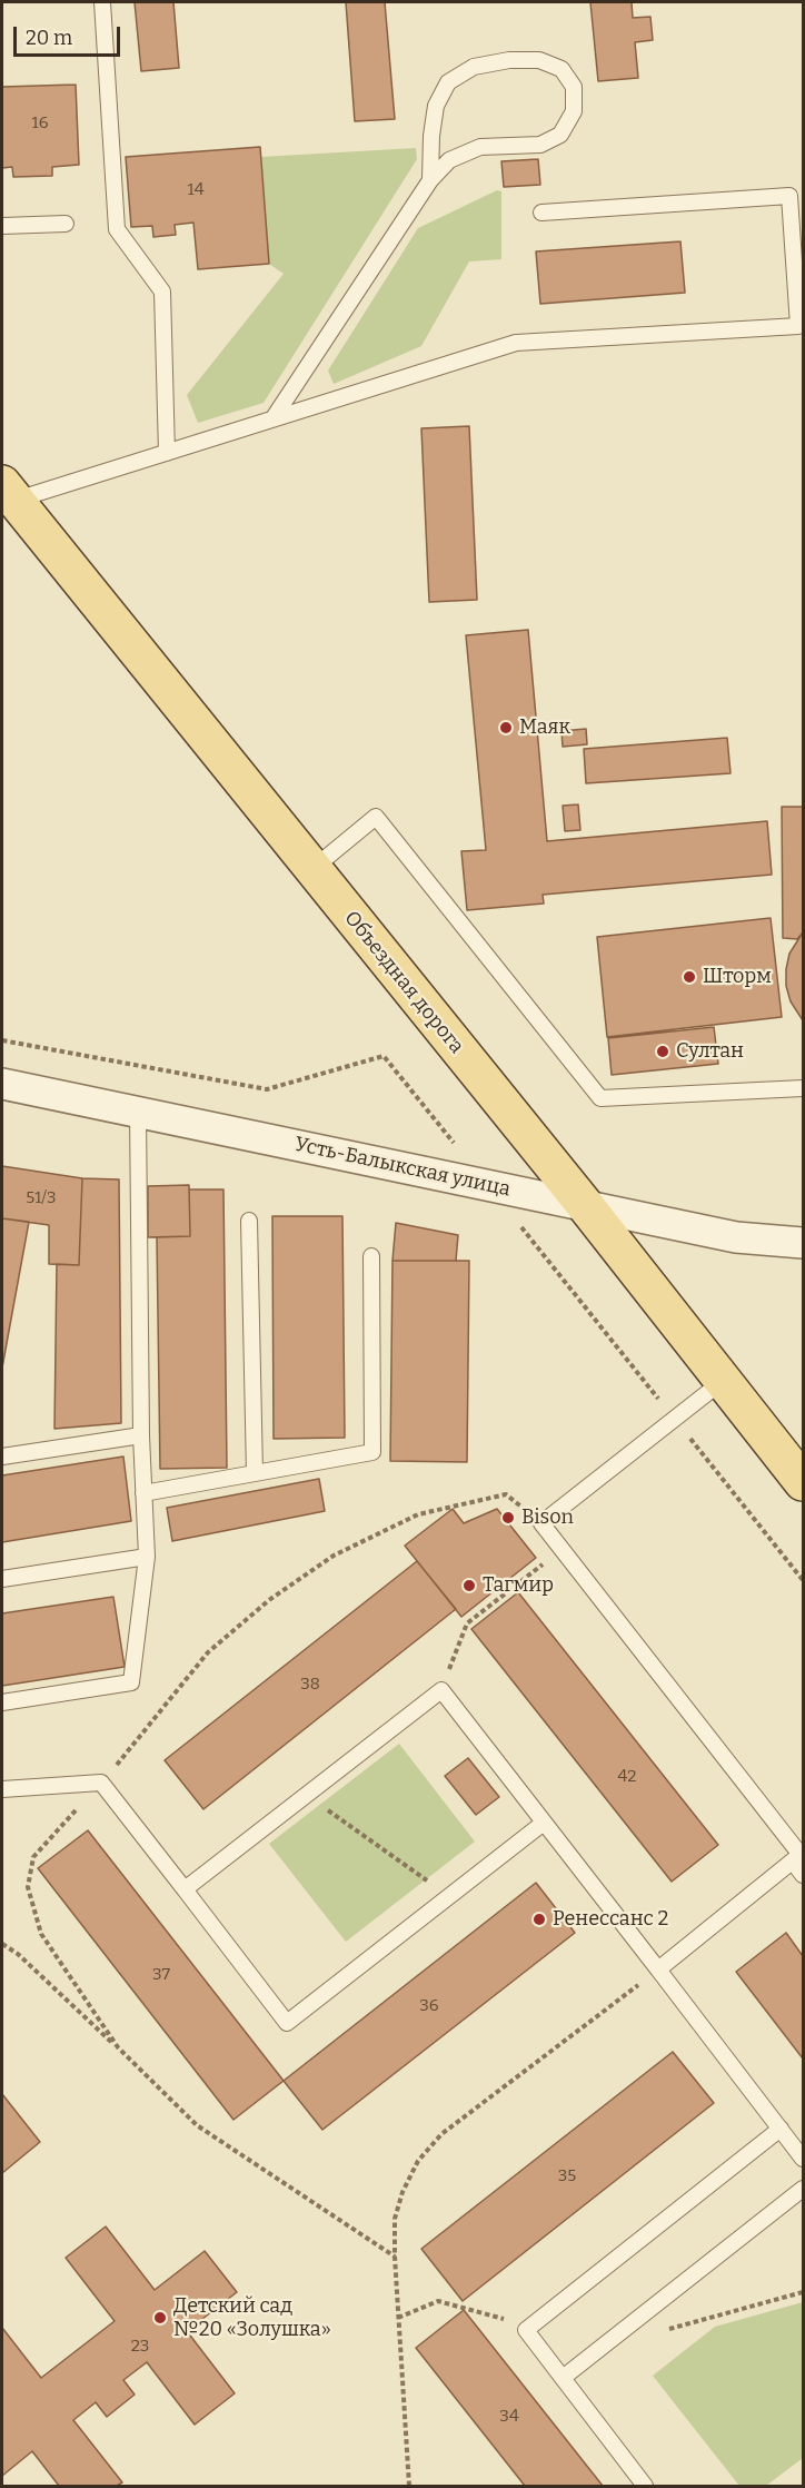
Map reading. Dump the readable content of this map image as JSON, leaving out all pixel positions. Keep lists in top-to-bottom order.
{
  "streets": {
    "main road": ["Объездная дорога"],
    "street": ["Усть-Балыкская улица"]
  },
  "crossings": [
    ["Объездная дорога", "Усть-Балыкская улица"]
  ],
  "places": [
    "Маяк",
    "Шторм",
    "Султан",
    "Bison",
    "Тагмир",
    "Ренессанс 2",
    "Детский сад №20 «Золушка»"
  ],
  "house_numbers": [
    "16",
    "14",
    "51/3",
    "38",
    "42",
    "37",
    "36",
    "35",
    "23",
    "34"
  ],
  "scale_bar": "20 m"
}
